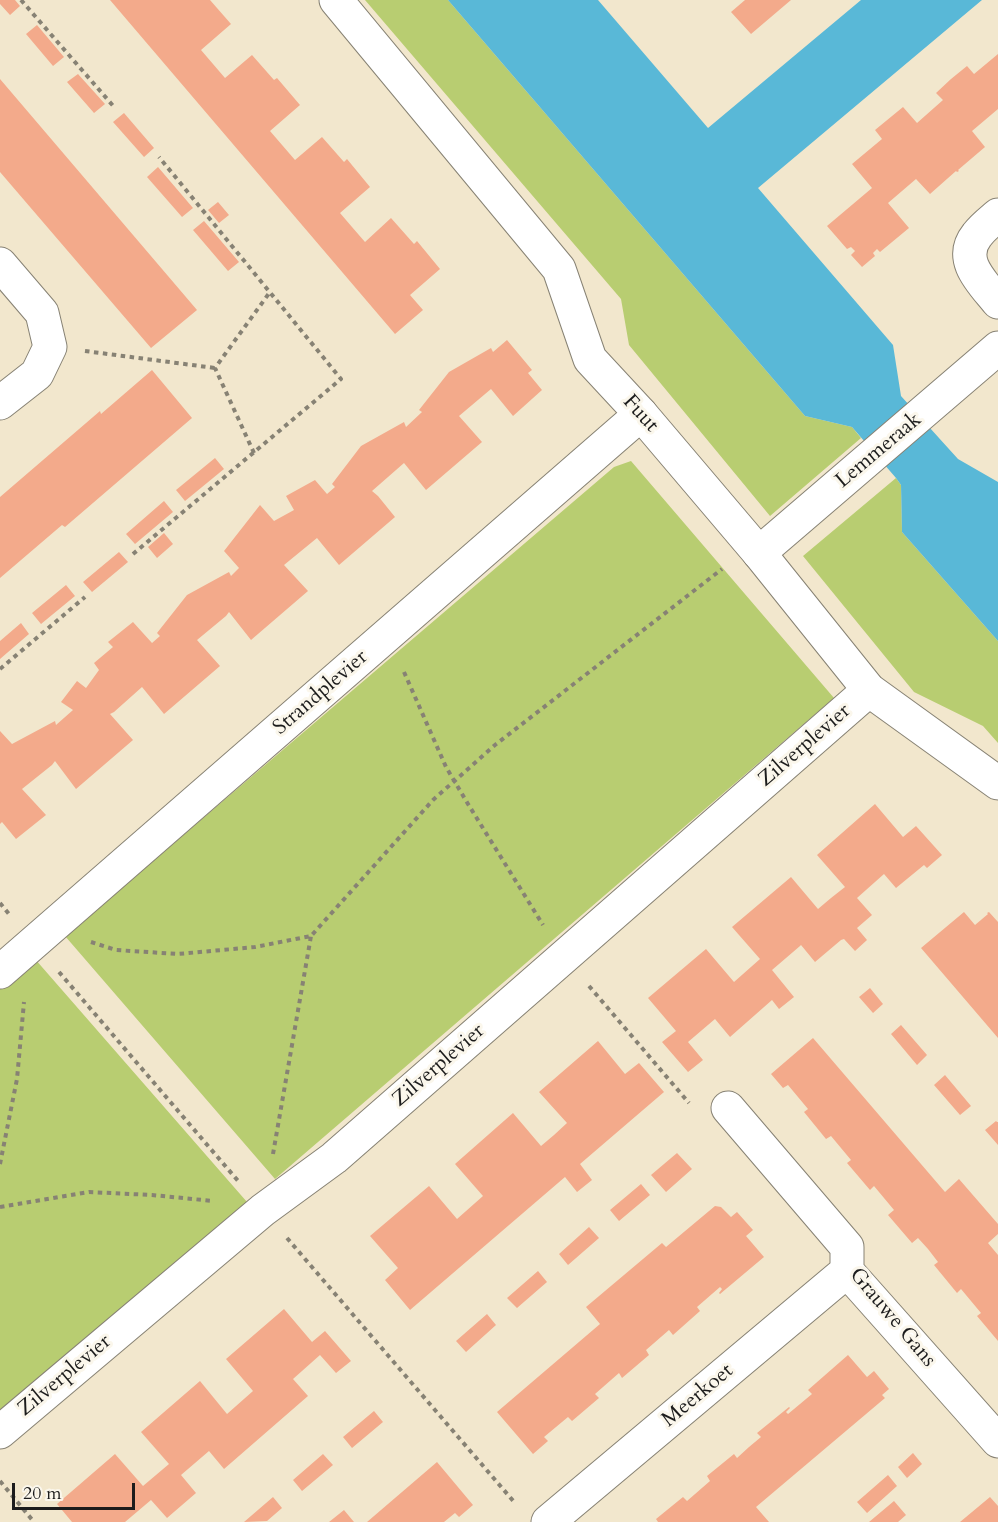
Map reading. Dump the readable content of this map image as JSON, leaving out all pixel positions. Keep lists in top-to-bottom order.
{
  "streets": {
    "street": [
      "Fuut",
      "Lemmeraak",
      "Strandplevier",
      "Zilverplevier",
      "Grauwe Gans",
      "Meerkoet"
    ]
  },
  "crossings": [
    ["Fuut", "Lemmeraak"],
    ["Fuut", "Strandplevier"],
    ["Fuut", "Zilverplevier"],
    ["Grauwe Gans", "Meerkoet"]
  ],
  "scale_bar": "20 m"
}
